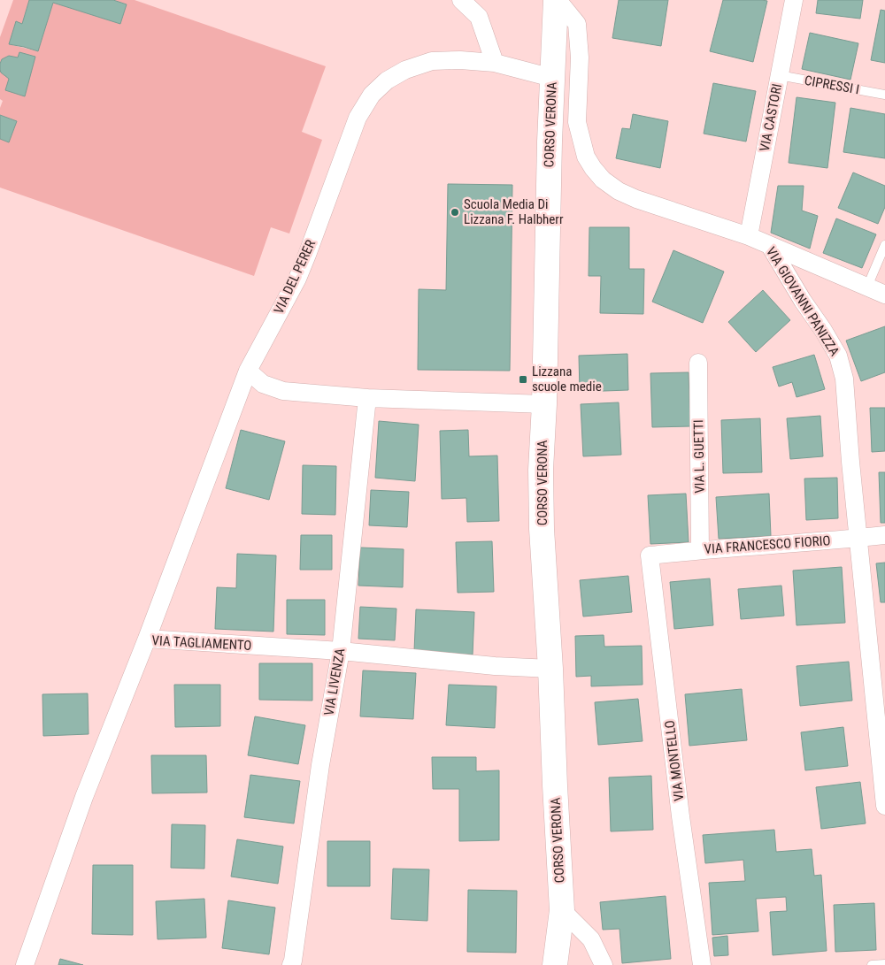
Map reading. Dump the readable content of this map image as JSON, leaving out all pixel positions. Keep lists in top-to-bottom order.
{
  "streets": {
    "main road": ["CORSO VERONA"],
    "street": [
      "VIA CASTORI",
      "VIA DEL PERER",
      "VIA GIOVANNI PANIZZA",
      "VIA L. GUETTI",
      "VIA FRANCESCO FIORIO",
      "VIA TAGLIAMENTO",
      "VIA LIVENZA",
      "VIA MONTELLO"
    ],
    "lane": ["CIPRESSI I"]
  },
  "crossings": [
    ["CIPRESSI I", "VIA CASTORI"],
    ["VIA CASTORI", "VIA GIOVANNI PANIZZA"],
    ["CORSO VERONA", "VIA DEL PERER"],
    ["CORSO VERONA", "VIA GIOVANNI PANIZZA"],
    ["CORSO VERONA", "VIA TAGLIAMENTO"],
    ["VIA DEL PERER", "VIA TAGLIAMENTO"],
    ["VIA GIOVANNI PANIZZA", "VIA FRANCESCO FIORIO"],
    ["VIA L. GUETTI", "VIA FRANCESCO FIORIO"],
    ["VIA FRANCESCO FIORIO", "VIA MONTELLO"],
    ["VIA TAGLIAMENTO", "VIA LIVENZA"]
  ],
  "places": {
    "other": ["Scuola Media Di Lizzana F. Halbherr"],
    "transit": ["Lizzana scuole medie"]
  }
}
